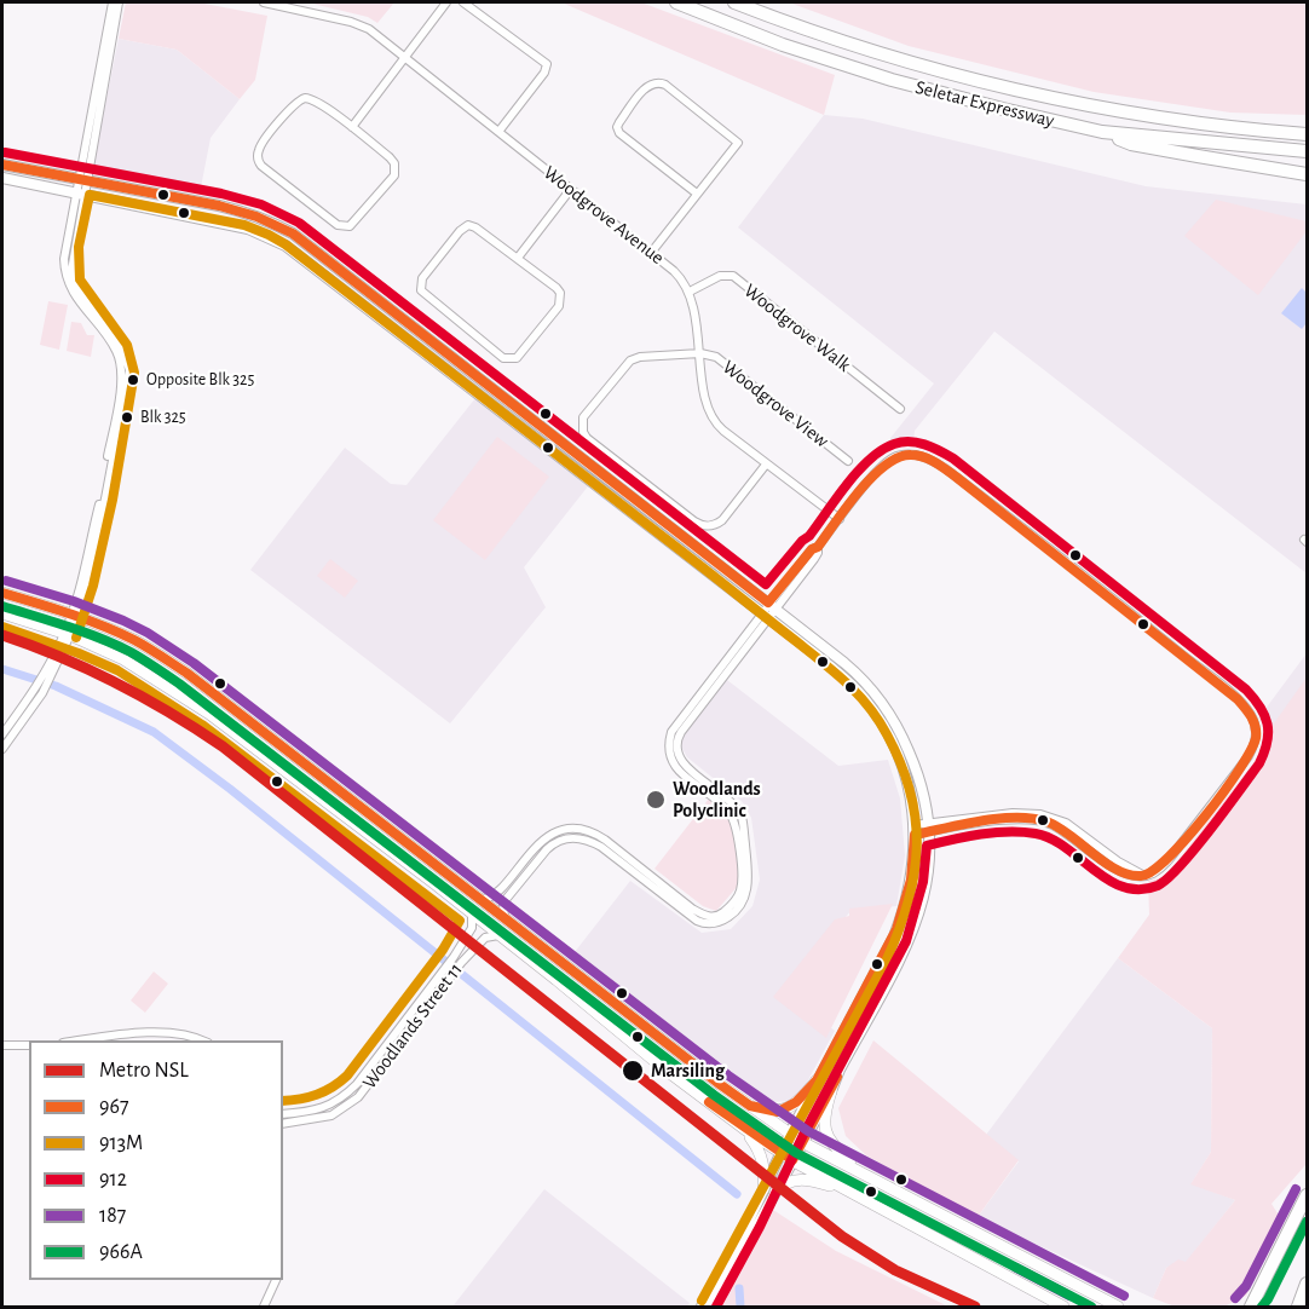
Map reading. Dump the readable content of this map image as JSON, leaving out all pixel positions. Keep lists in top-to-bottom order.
{
  "streets": {
    "highway": ["Seletar Expressway"],
    "street": [
      "Woodgrove Avenue",
      "Woodgrove Walk",
      "Woodgrove View",
      "Woodlands Street 11"
    ]
  },
  "crossings": [
    ["Woodgrove Avenue", "Woodgrove Walk"]
  ],
  "places": [
    "Opposite Blk 325",
    "Blk 325",
    "Woodlands Polyclinic",
    "Marsiling"
  ],
  "lines": [
    "transit line 912",
    "transit line 967",
    "transit line 913M",
    "transit line 187",
    "transit line 966A",
    "metro line NSL"
  ],
  "legend": [
    "Metro NSL",
    "967",
    "913M",
    "912",
    "187",
    "966A"
  ]
}
